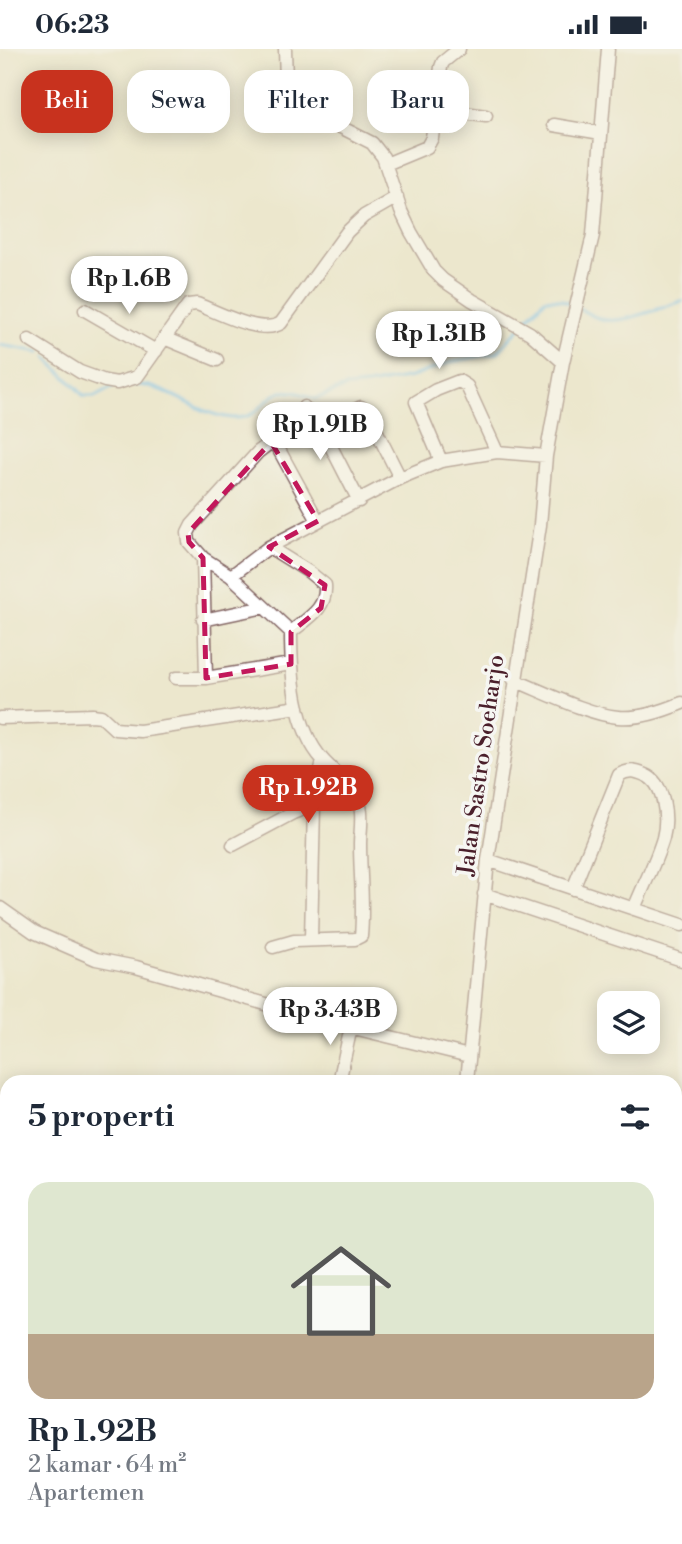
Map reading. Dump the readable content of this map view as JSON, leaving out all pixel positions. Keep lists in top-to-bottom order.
{
  "streets": {
    "street": ["Jalan Sastro Soeharjo"]
  },
  "page": {
    "status": "06:23",
    "chip": [
      "Beli",
      "Sewa",
      "Filter",
      "Baru"
    ],
    "price": [
      "Rp 1.6B",
      "Rp 1.31B",
      "Rp 1.91B",
      "Rp 1.92B",
      "Rp 3.43B"
    ],
    "heading": "5 properti",
    "list": [
      {
        "name": "Rp 1.92B",
        "note": "2 kamar · 64 m² · Apartemen"
      }
    ]
  }
}
